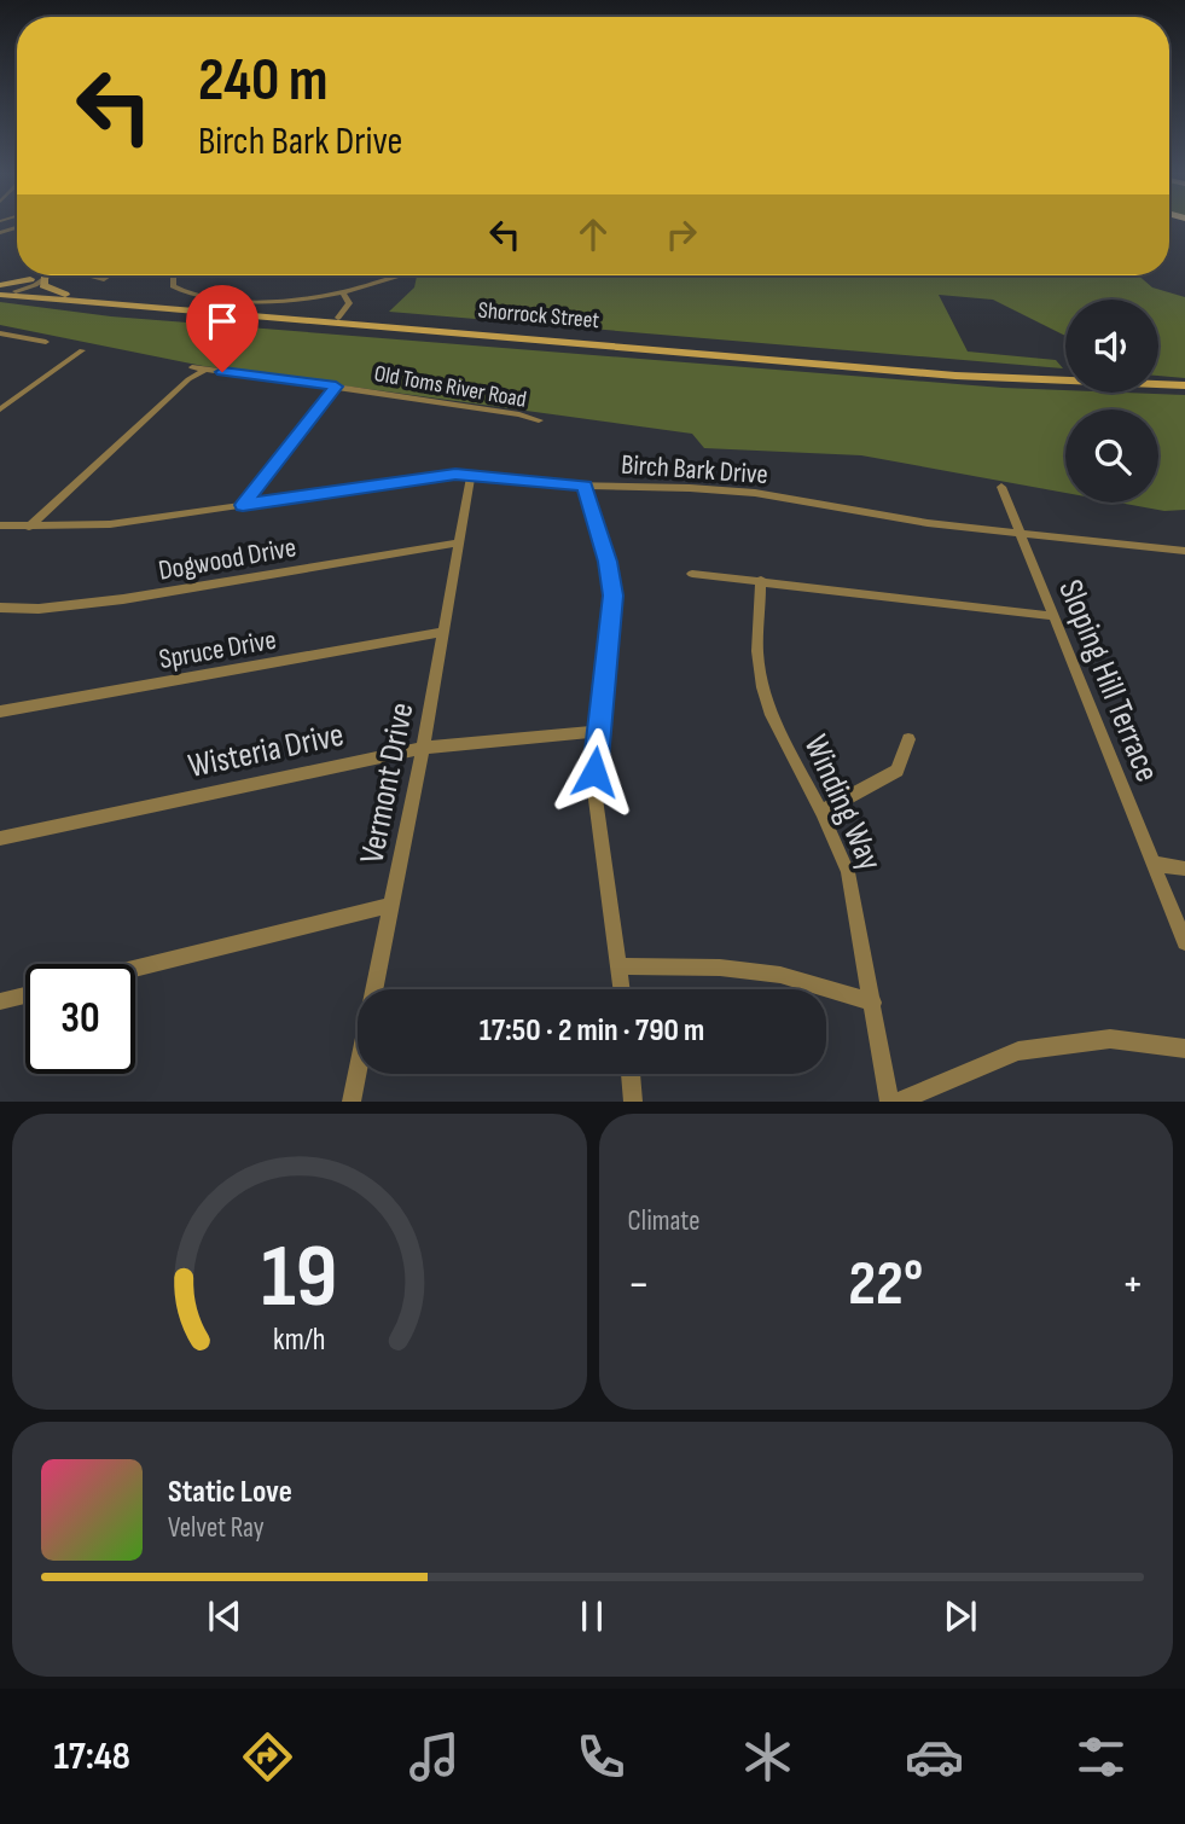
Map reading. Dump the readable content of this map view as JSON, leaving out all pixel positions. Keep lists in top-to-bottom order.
{
  "streets": {
    "main road": ["Shorrock Street"],
    "street": [
      "Old Toms River Road",
      "Birch Bark Drive",
      "Dogwood Drive",
      "Spruce Drive",
      "Sloping Hill Terrace",
      "Wisteria Drive",
      "Vermont Drive",
      "Winding Way"
    ]
  },
  "crossings": [
    ["Birch Bark Drive", "Sloping Hill Terrace"],
    ["Birch Bark Drive", "Vermont Drive"],
    ["Dogwood Drive", "Vermont Drive"],
    ["Spruce Drive", "Vermont Drive"],
    ["Wisteria Drive", "Vermont Drive"]
  ],
  "page": {
    "turn": ["240 m", "Birch Bark Drive"],
    "limit": "30",
    "trip": "17:50 · 2 min · 790 m",
    "tile": "Climate",
    "heat": ["−", "22°", "+"],
    "song": ["Static Love", "Velvet Ray"],
    "tabs": "17:48",
    "gauge": ["19", "km/h"]
  }
}
